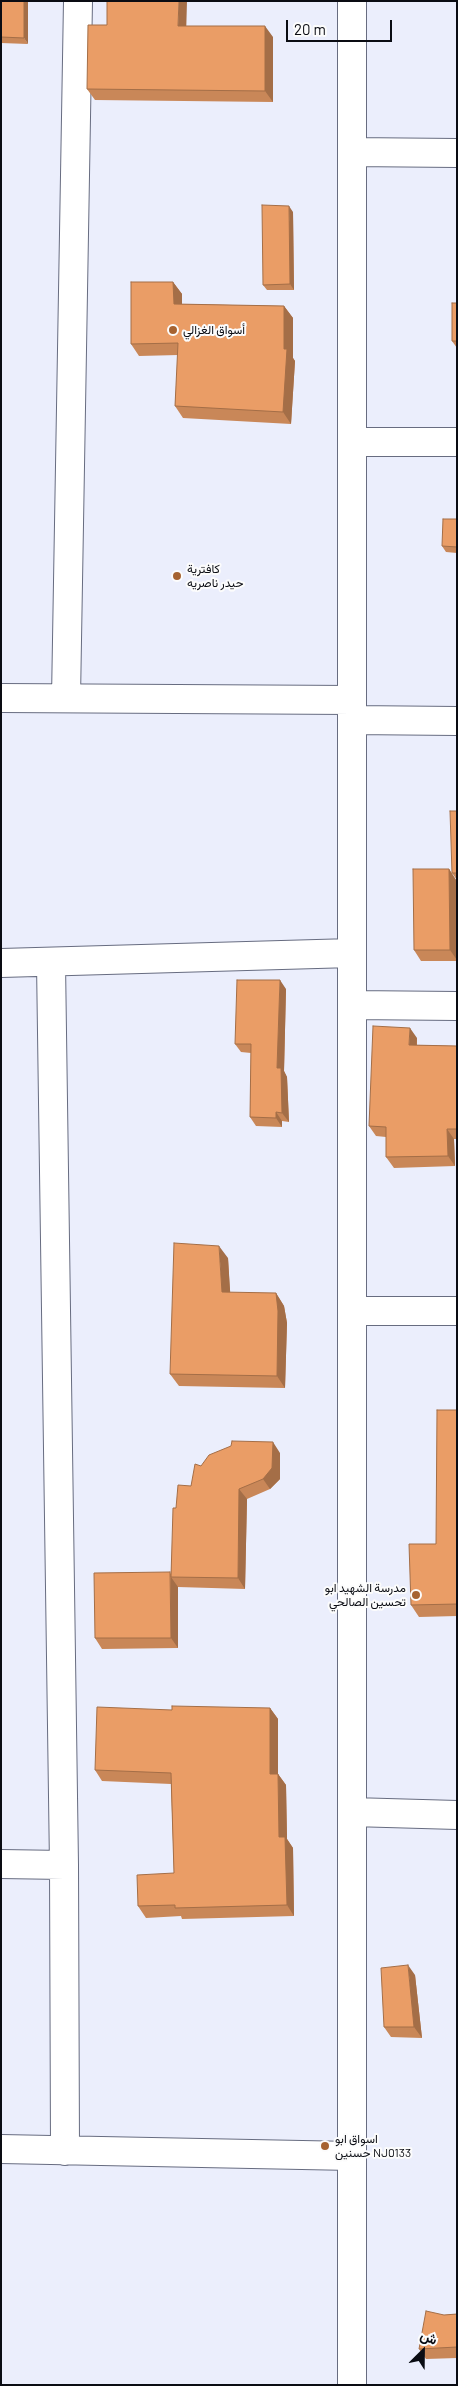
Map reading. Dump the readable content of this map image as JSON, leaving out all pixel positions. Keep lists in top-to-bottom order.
{
  "places": [
    "أسواق الغزالي",
    "كافترية حيدر ناصريه",
    "مدرسة الشهيد ابو تحسين الصالحي",
    "اسواق ابو حسنين NJ0133"
  ],
  "scale_bar": "20 m",
  "north": "top right"
}
